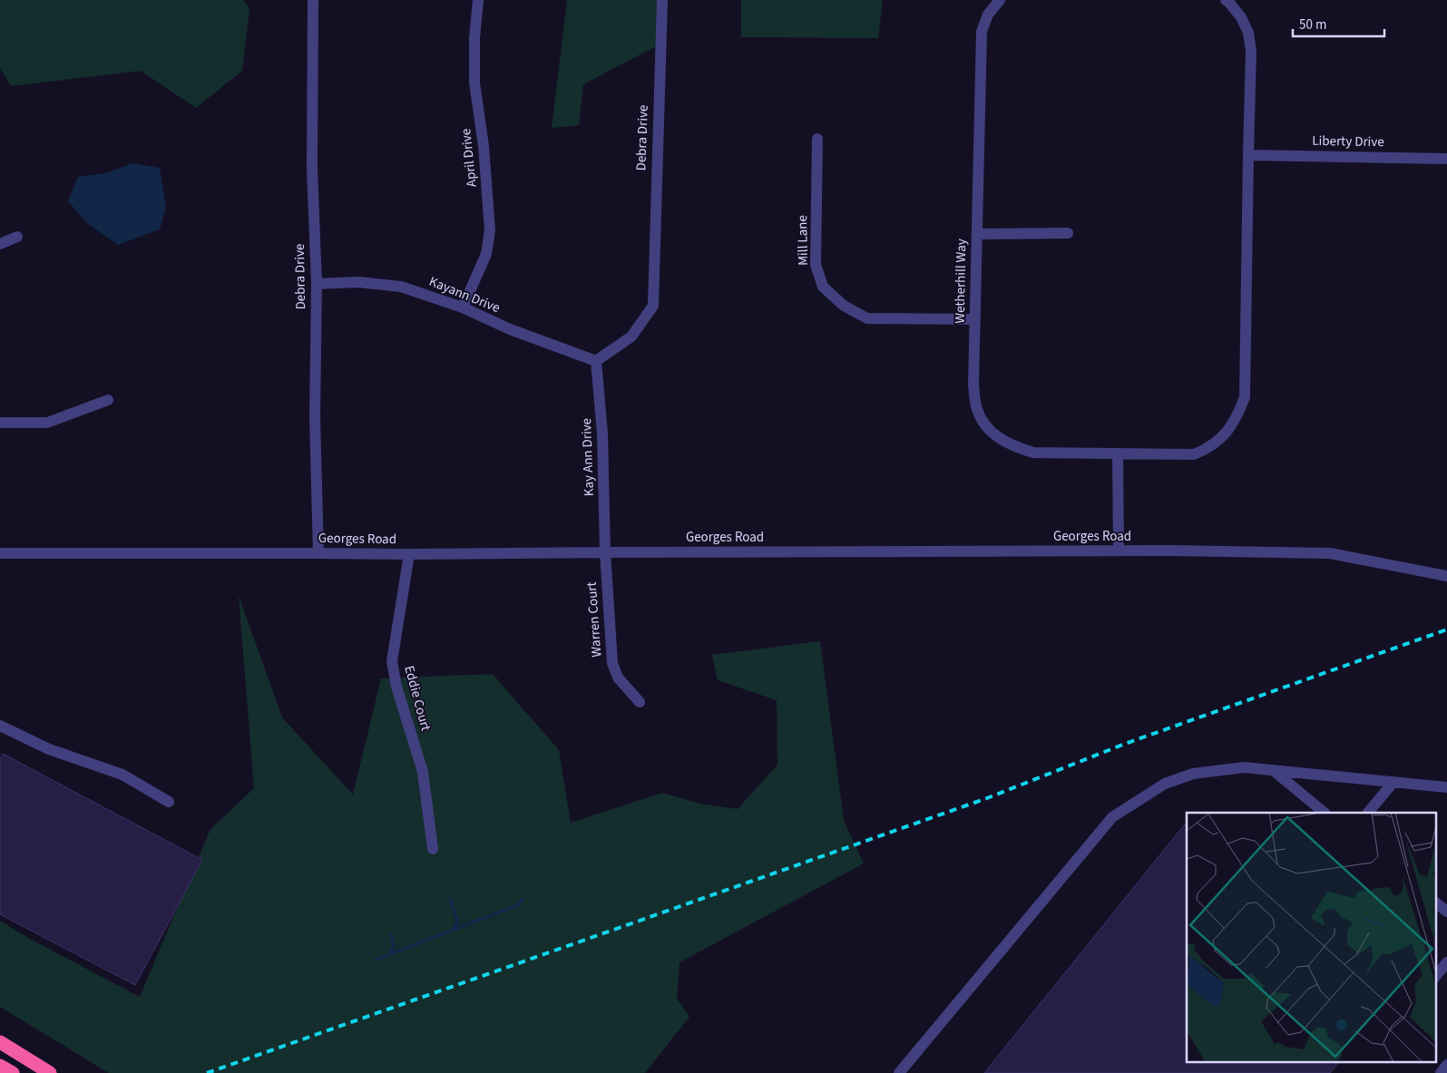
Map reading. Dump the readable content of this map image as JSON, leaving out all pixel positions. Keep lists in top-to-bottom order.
{
  "streets": {
    "street": [
      "Debra Drive",
      "Liberty Drive",
      "April Drive",
      "Mill Lane",
      "Wetherhill Way",
      "Kayann Drive",
      "Kay Ann Drive",
      "Georges Road",
      "Warren Court",
      "Eddie Court"
    ]
  },
  "crossings": [
    ["Debra Drive", "Kayann Drive"],
    ["Debra Drive", "Kay Ann Drive"],
    ["Debra Drive", "Georges Road"],
    ["Liberty Drive", "Wetherhill Way"],
    ["April Drive", "Kayann Drive"],
    ["Mill Lane", "Wetherhill Way"],
    ["Kayann Drive", "Kay Ann Drive"],
    ["Kay Ann Drive", "Georges Road"],
    ["Kay Ann Drive", "Warren Court"],
    ["Georges Road", "Warren Court"],
    ["Georges Road", "Eddie Court"]
  ],
  "scale_bar": "50 m"
}
